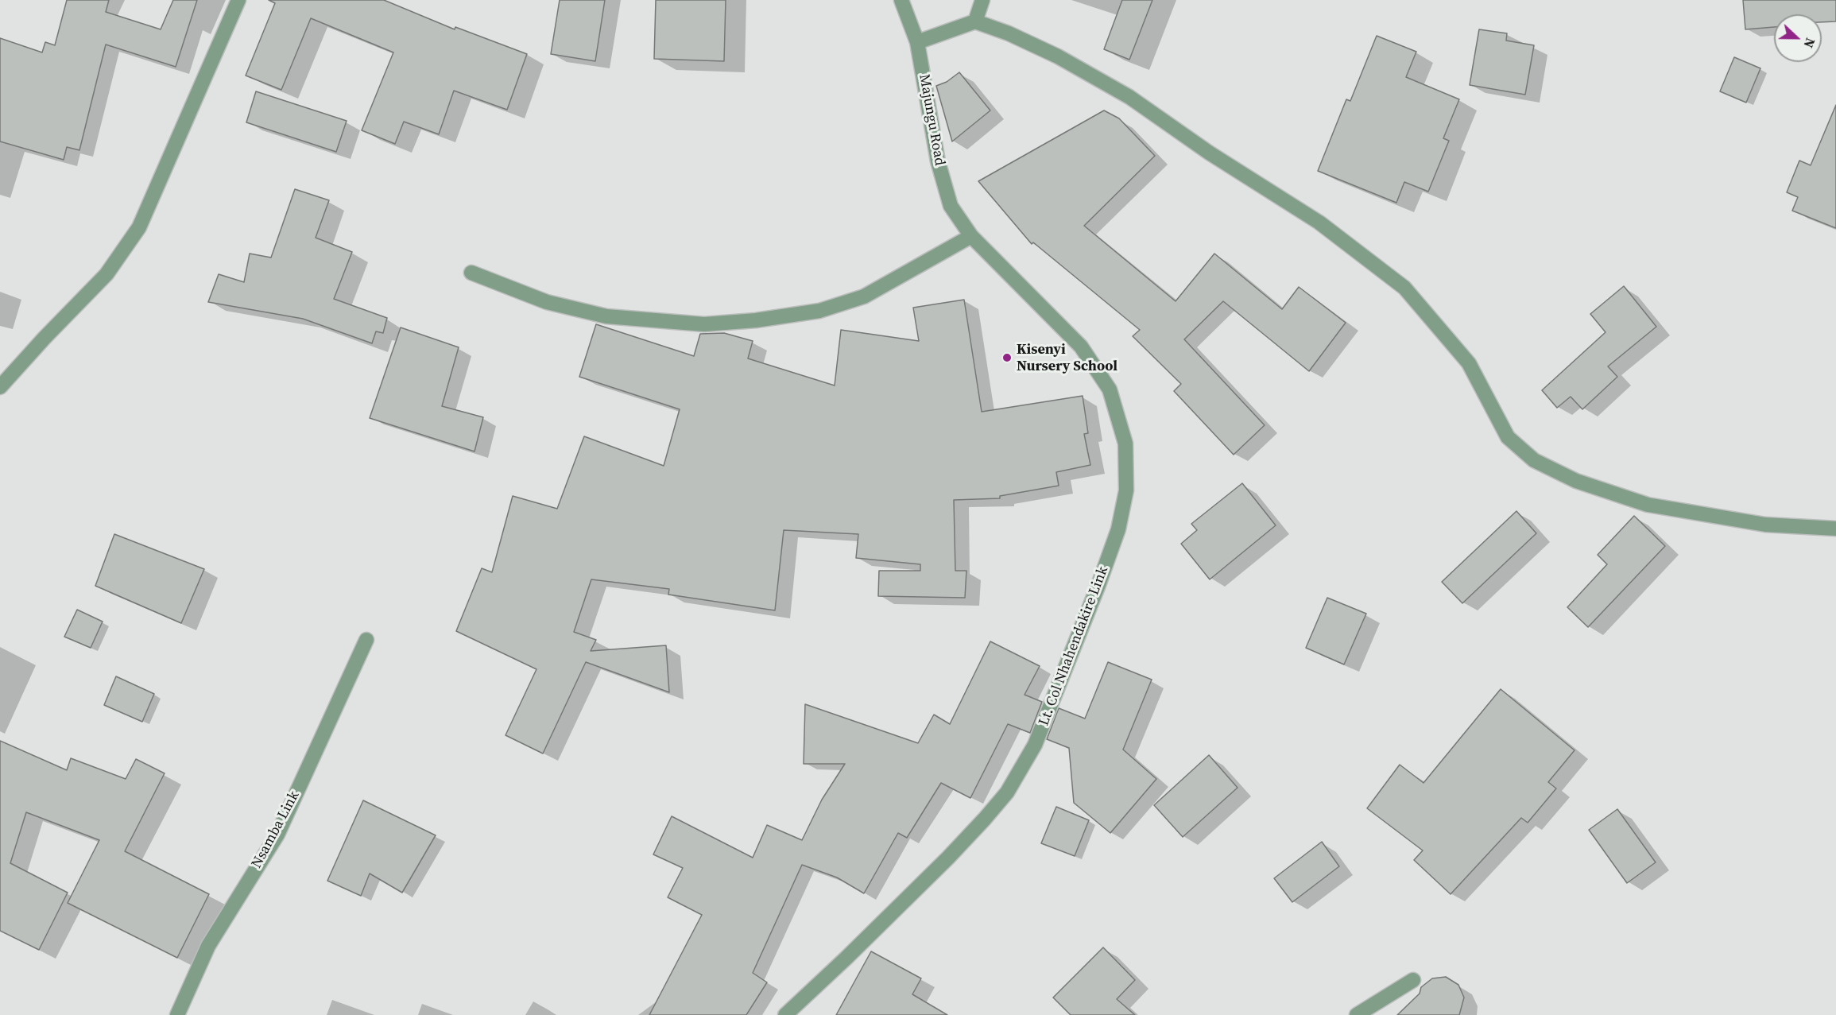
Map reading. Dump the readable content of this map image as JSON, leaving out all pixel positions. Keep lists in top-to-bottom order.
{
  "streets": {
    "street": ["Majungu Road", "Lt. Col Nhahendakire Link", "Nsamba Link"]
  },
  "crossings": [
    ["Majungu Road", "Lt. Col Nhahendakire Link"]
  ],
  "places": ["Kisenyi Nursery School"],
  "north": "right"
}
